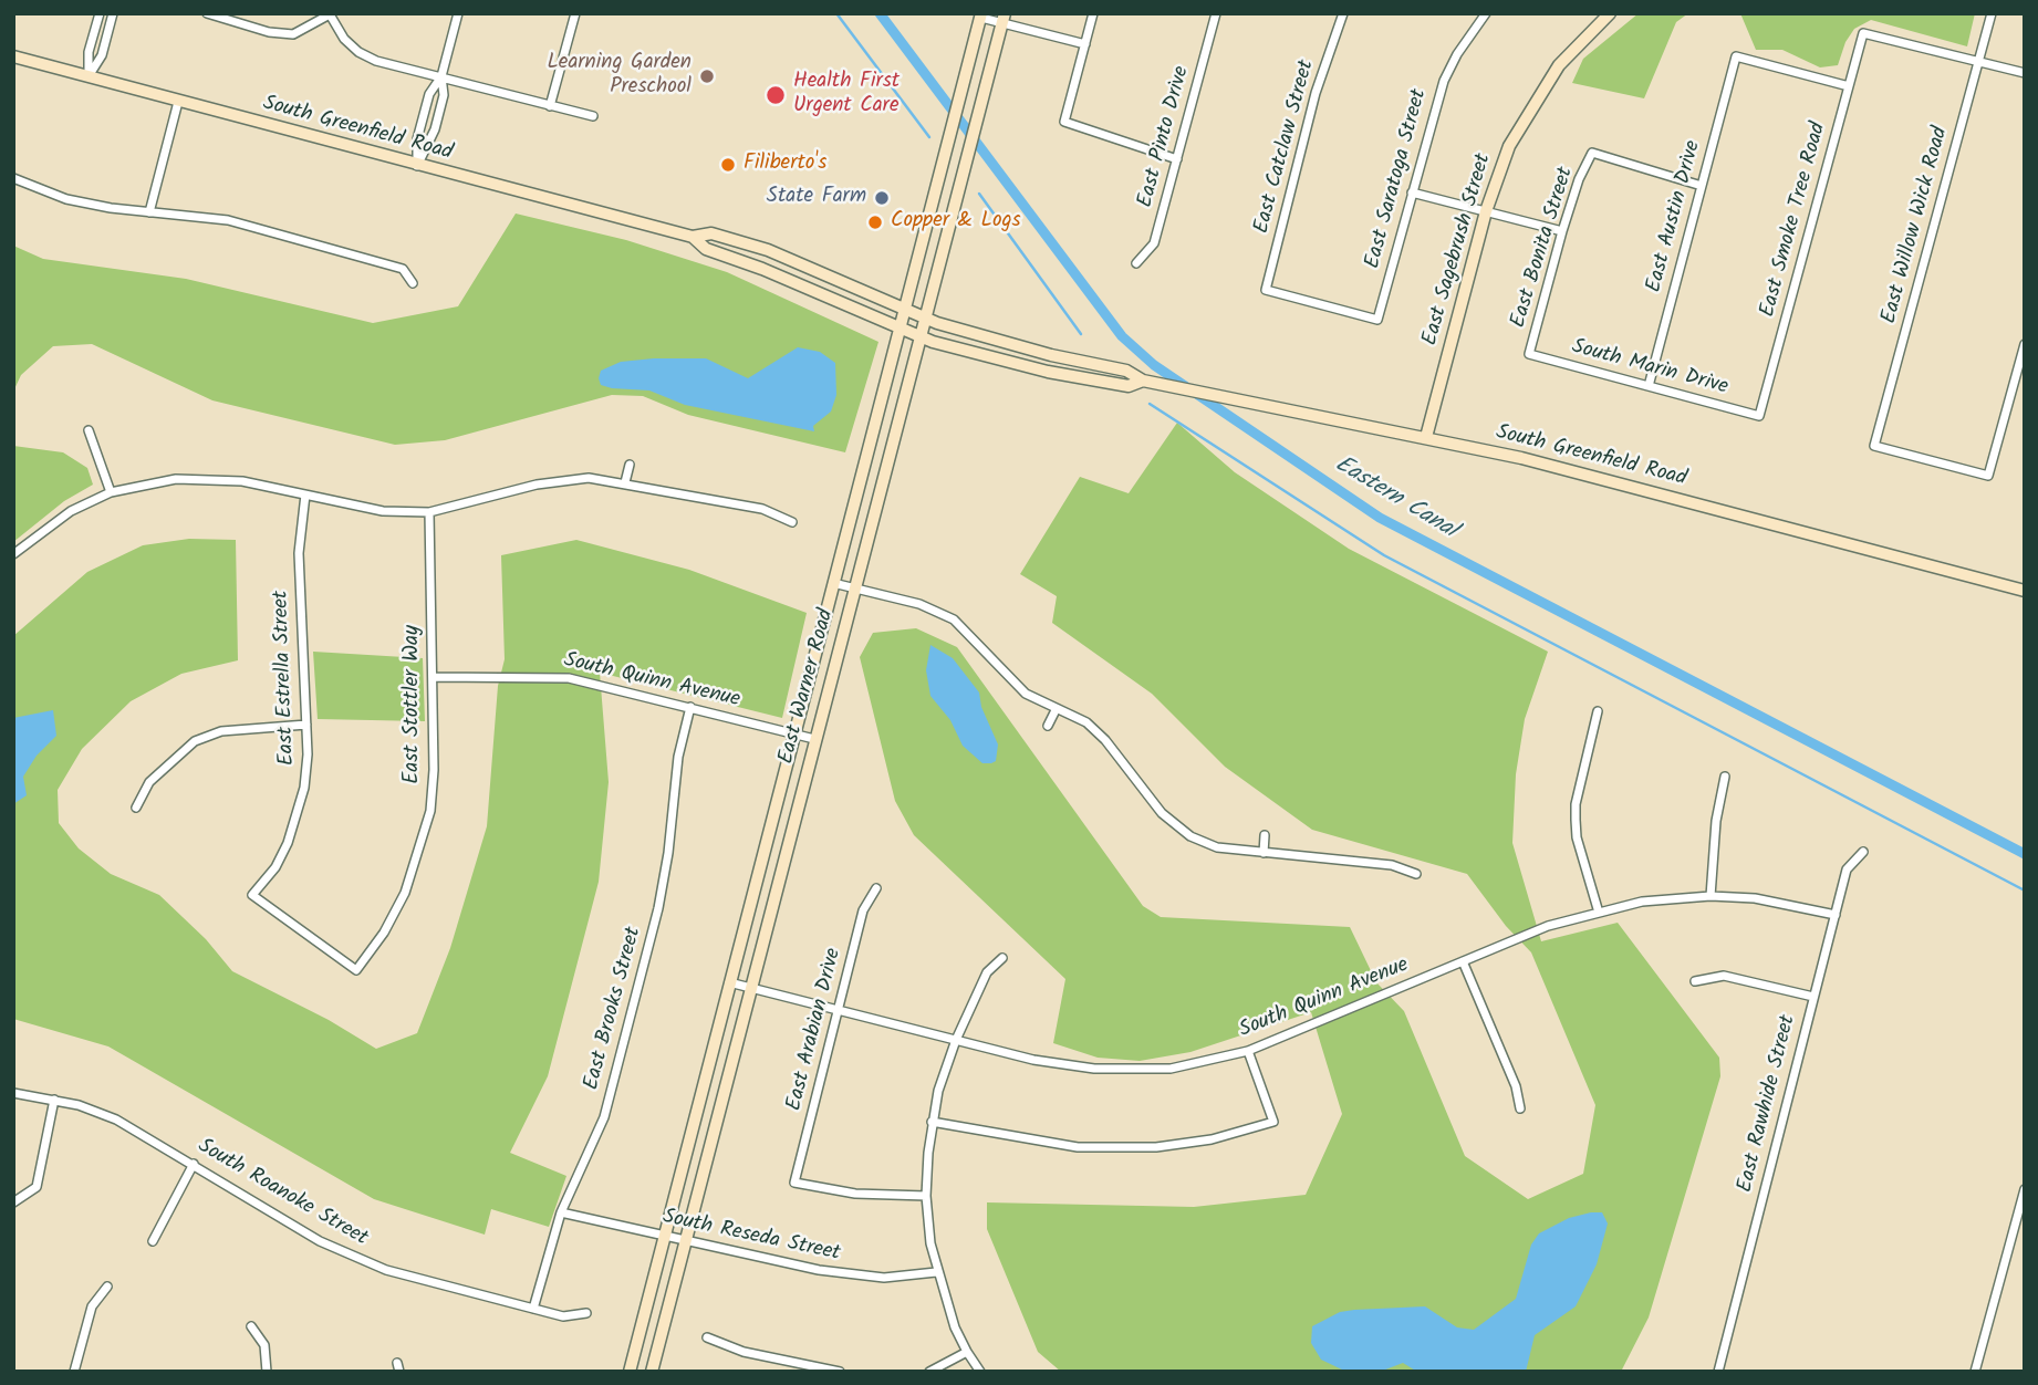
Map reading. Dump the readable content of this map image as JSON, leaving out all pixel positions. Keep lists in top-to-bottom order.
{
  "streets": {
    "main road": ["South Greenfield Road", "East Sagebrush Street", "East Warner Road"],
    "street": [
      "East Pinto Drive",
      "East Catclaw Street",
      "East Saratoga Street",
      "East Austin Drive",
      "East Smoke Tree Road",
      "East Willow Wick Road",
      "East Bonita Street",
      "South Marin Drive",
      "East Estrella Street",
      "South Quinn Avenue",
      "East Stottler Way",
      "East Brooks Street",
      "East Arabian Drive",
      "East Rawhide Street",
      "South Roanoke Street",
      "South Reseda Street"
    ]
  },
  "crossings": [
    ["South Greenfield Road", "East Sagebrush Street"],
    ["South Greenfield Road", "East Warner Road"],
    ["East Catclaw Street", "East Saratoga Street"],
    ["East Austin Drive", "East Smoke Tree Road"],
    ["East Austin Drive", "East Bonita Street"],
    ["East Austin Drive", "South Marin Drive"],
    ["East Smoke Tree Road", "East Willow Wick Road"],
    ["East Smoke Tree Road", "South Marin Drive"],
    ["East Bonita Street", "South Marin Drive"],
    ["East Estrella Street", "East Stottler Way"],
    ["South Quinn Avenue", "East Warner Road"],
    ["South Quinn Avenue", "East Stottler Way"],
    ["South Quinn Avenue", "East Brooks Street"],
    ["South Quinn Avenue", "East Arabian Drive"],
    ["South Quinn Avenue", "East Rawhide Street"],
    ["East Warner Road", "South Reseda Street"],
    ["East Brooks Street", "South Roanoke Street"],
    ["East Brooks Street", "South Reseda Street"]
  ],
  "water": ["Eastern Canal"],
  "places": [
    "Learning Garden Preschool",
    "Health First Urgent Care",
    "Filiberto's",
    "State Farm",
    "Copper & Logs"
  ]
}
